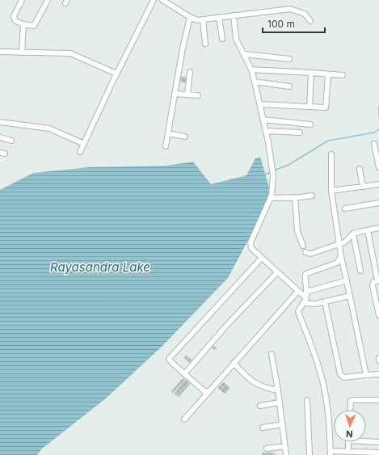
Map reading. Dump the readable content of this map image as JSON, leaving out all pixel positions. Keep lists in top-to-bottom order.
{
  "water": ["Rayasandra Lake"],
  "scale_bar": "100 m",
  "north": "bottom"
}
